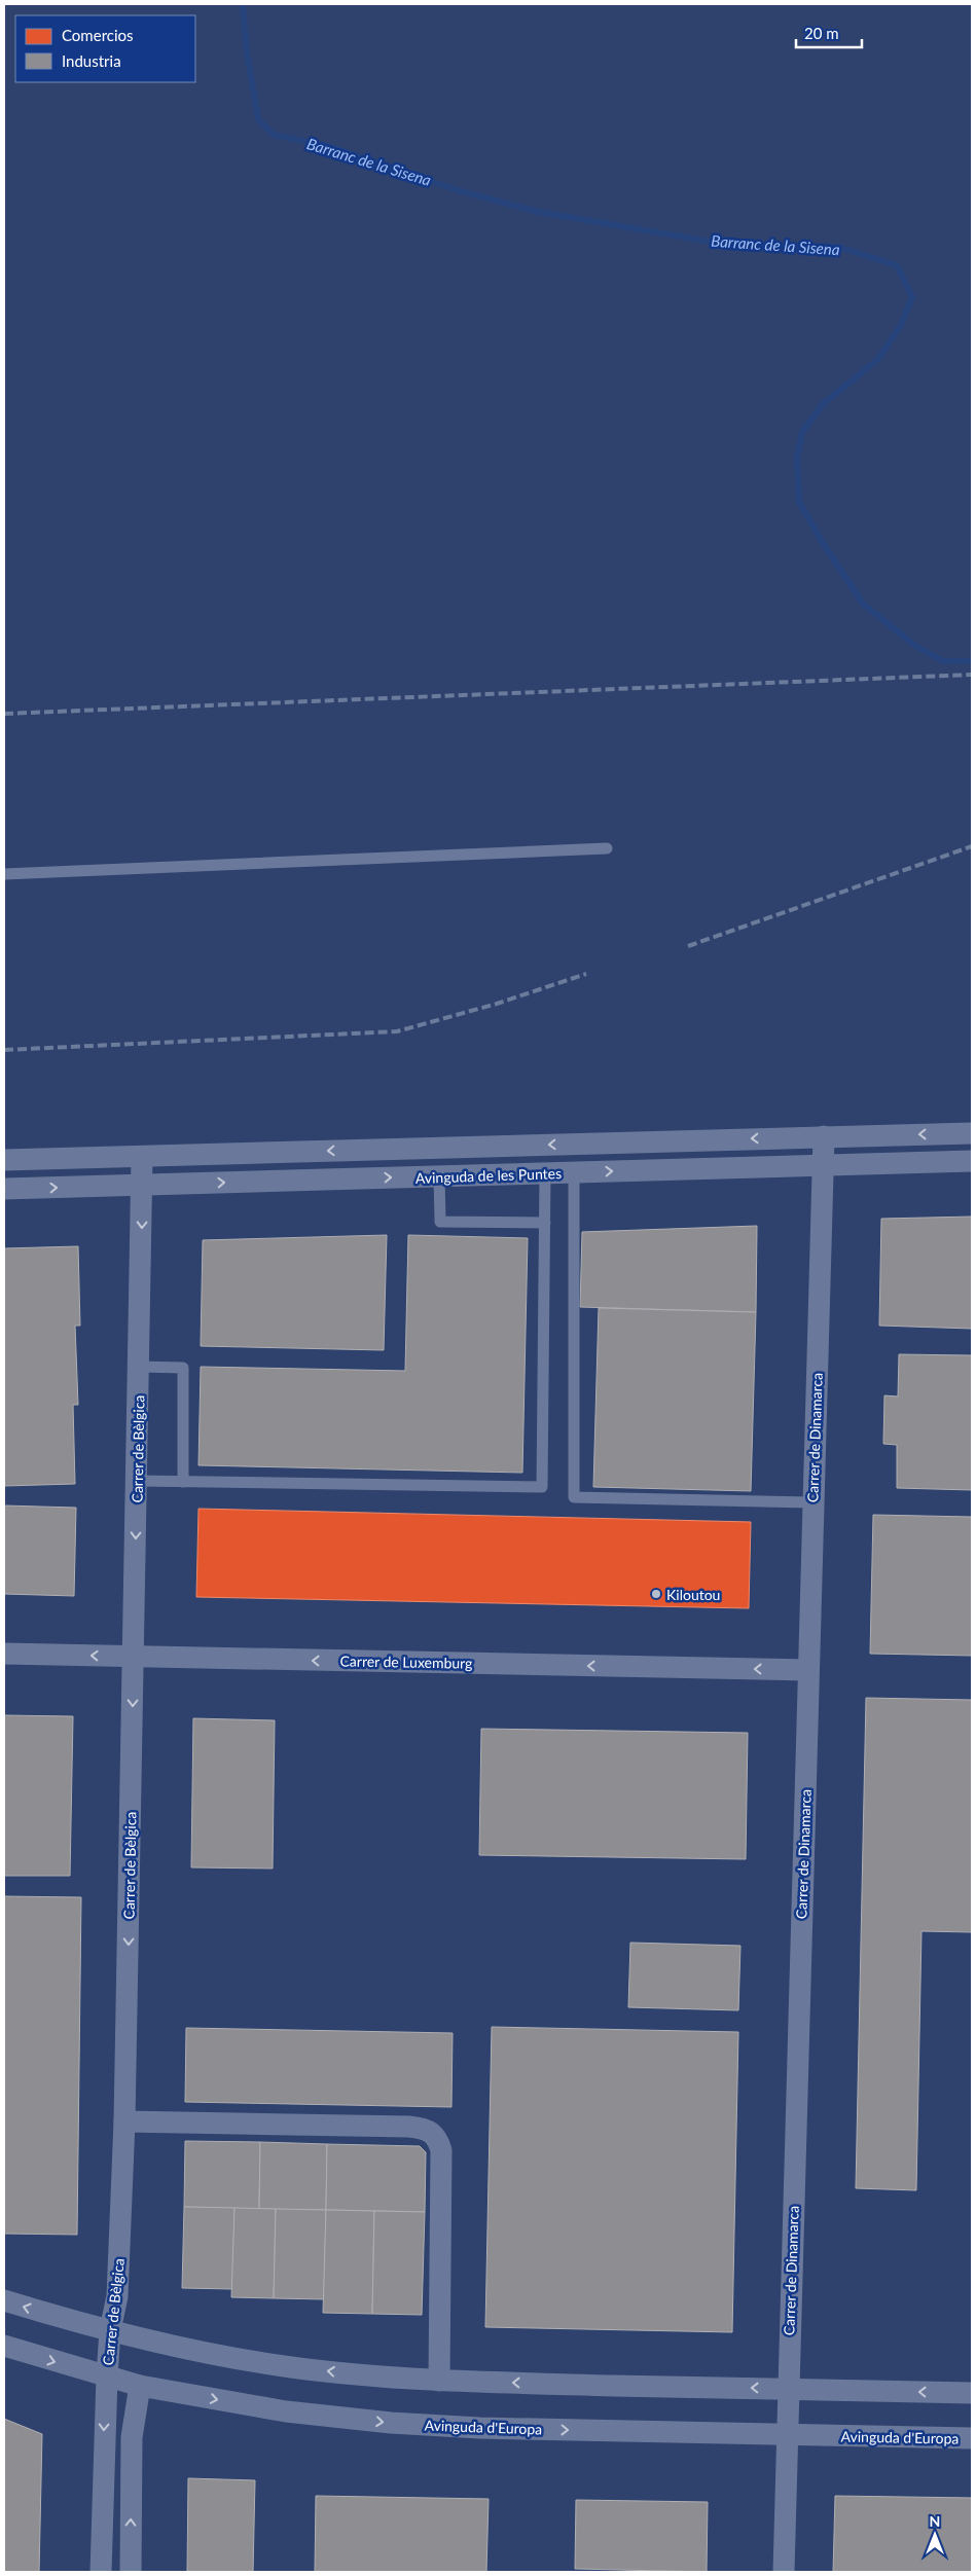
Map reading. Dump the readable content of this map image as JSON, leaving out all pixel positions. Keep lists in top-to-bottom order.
{
  "streets": {
    "street": [
      "Avinguda de les Puntes",
      "Carrer de Dinamarca",
      "Carrer de Bèlgica",
      "Carrer de Luxemburg",
      "Avinguda d'Europa"
    ]
  },
  "crossings": [
    ["Avinguda de les Puntes", "Carrer de Dinamarca"],
    ["Avinguda de les Puntes", "Carrer de Bèlgica"],
    ["Carrer de Dinamarca", "Carrer de Luxemburg"],
    ["Carrer de Dinamarca", "Avinguda d'Europa"],
    ["Carrer de Bèlgica", "Carrer de Luxemburg"],
    ["Carrer de Bèlgica", "Avinguda d'Europa"]
  ],
  "one_way": ["Carrer de Bèlgica", "Carrer de Luxemburg"],
  "water": ["Barranc de la Sisena"],
  "places": ["Kiloutou"],
  "legend": ["Comercios", "Industria"],
  "scale_bar": "20 m",
  "north": "top"
}
